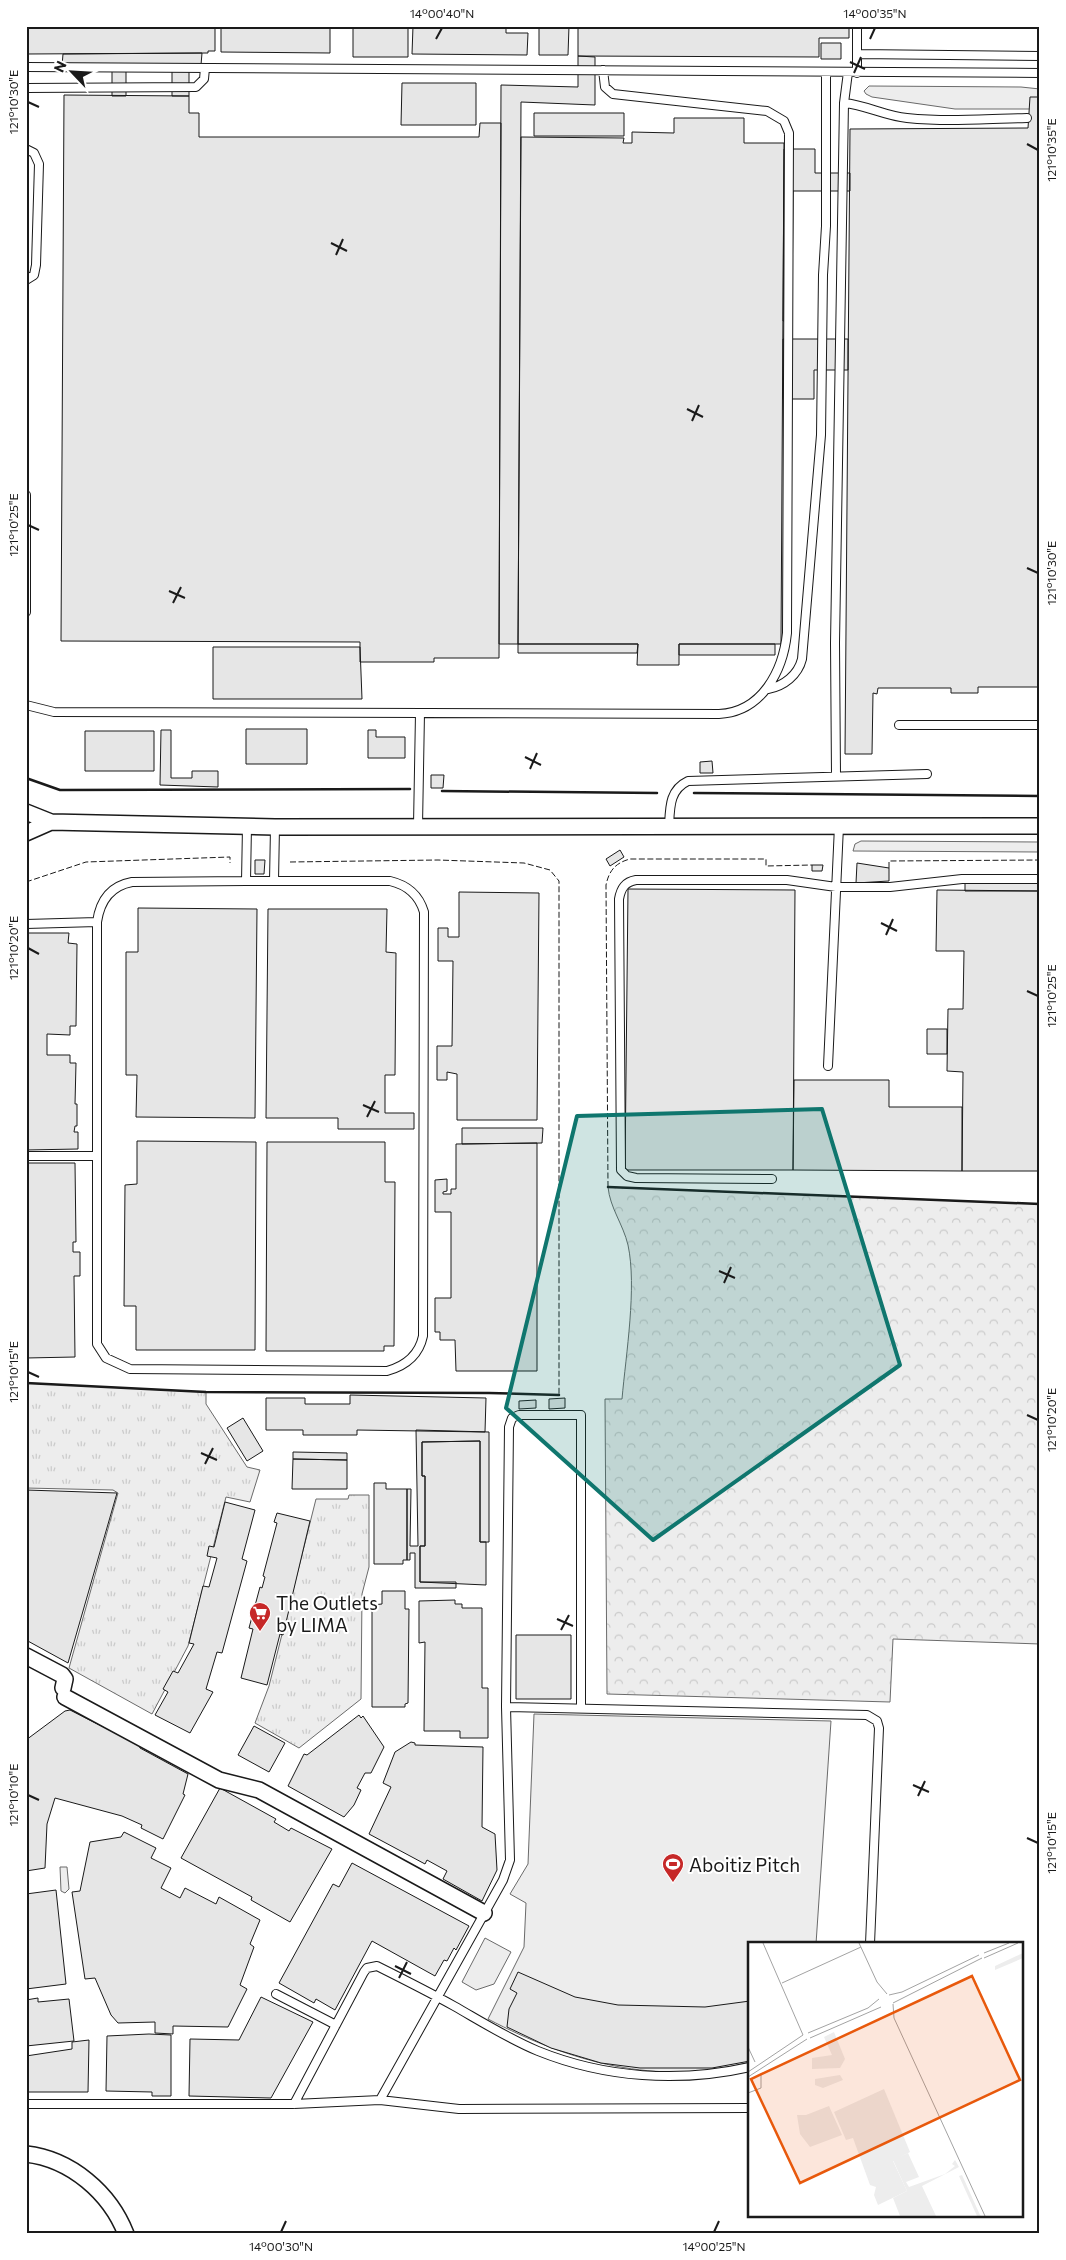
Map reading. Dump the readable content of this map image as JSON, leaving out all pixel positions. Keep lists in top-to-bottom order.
{
  "places": {
    "supermarket": ["The Outlets by LIMA"],
    "sports": ["Aboitiz Pitch"]
  },
  "north": "top left",
  "coordinates": [
    "14°00'40\"N",
    "14°00'35\"N",
    "121°10'30\"E",
    "121°10'35\"E",
    "121°10'25\"E",
    "121°10'20\"E",
    "121°10'15\"E",
    "121°10'10\"E",
    "14°00'30\"N",
    "14°00'25\"N"
  ]
}
